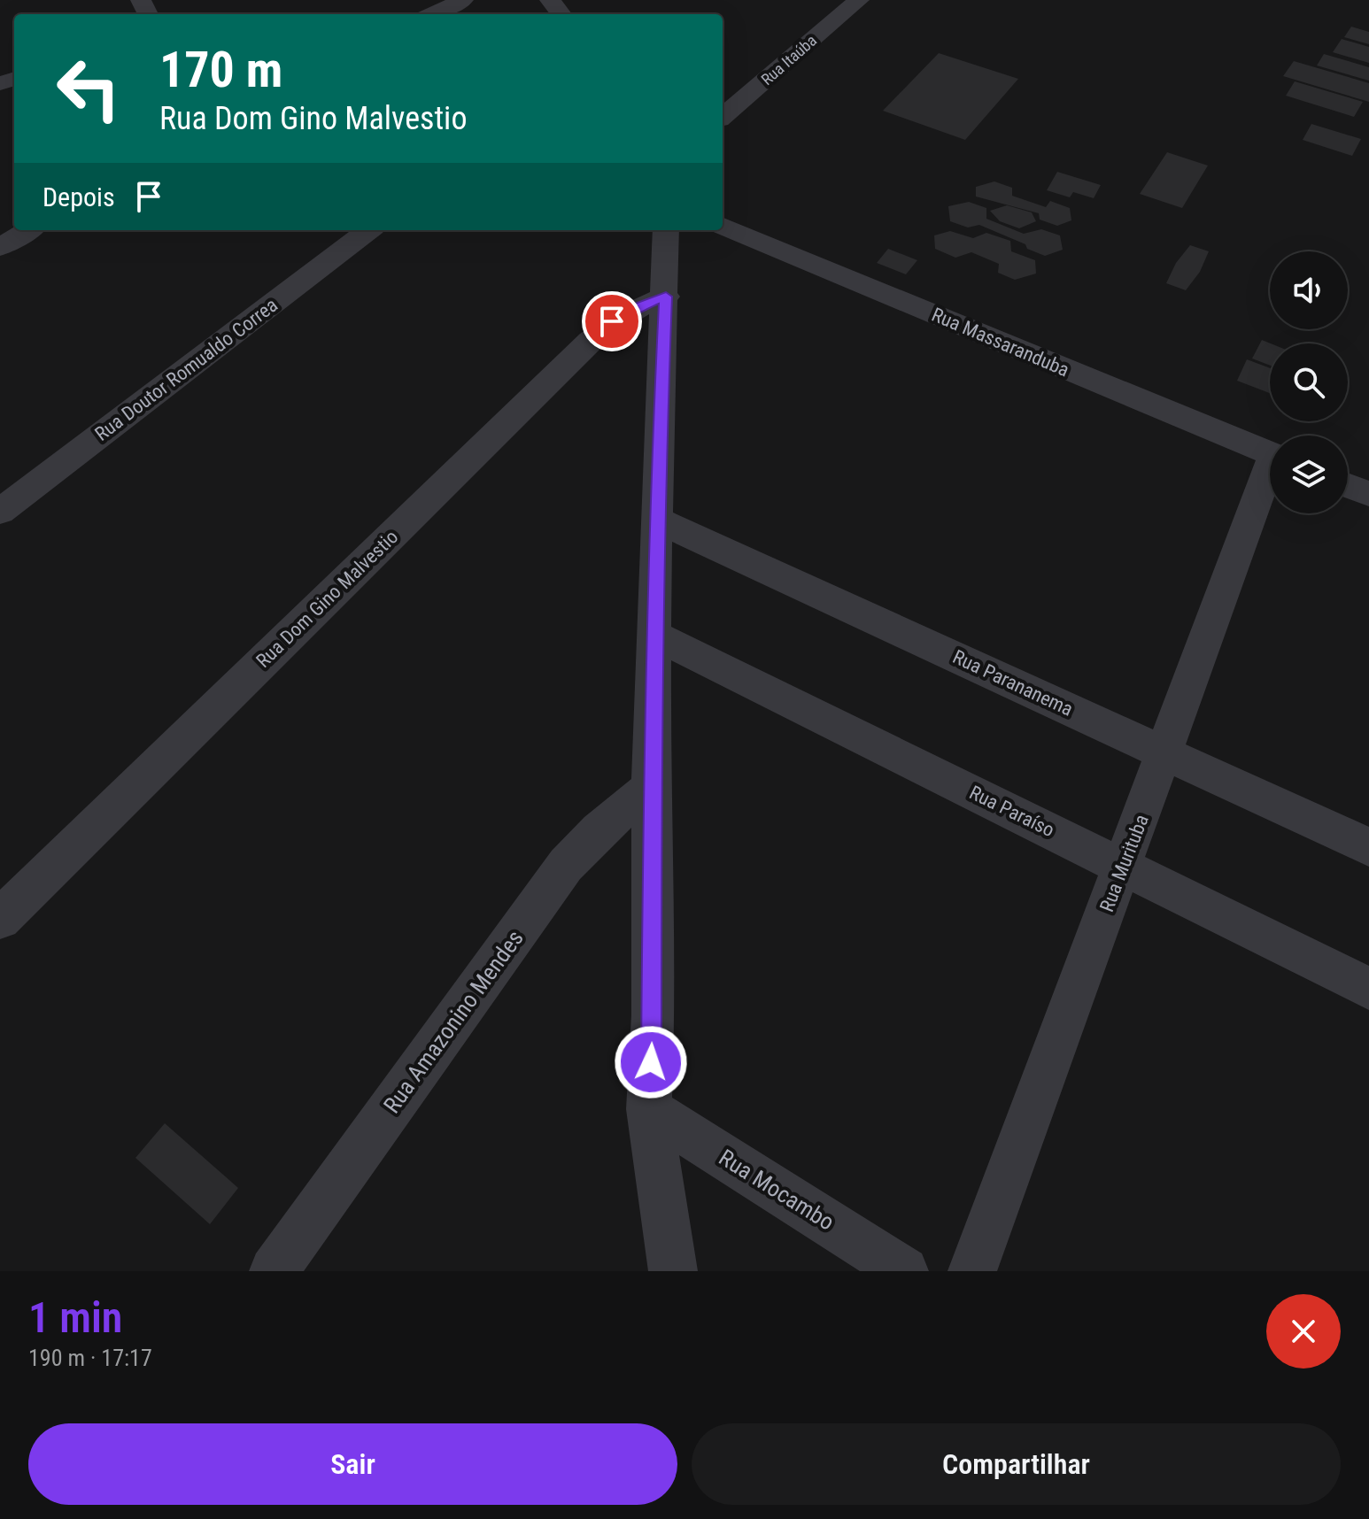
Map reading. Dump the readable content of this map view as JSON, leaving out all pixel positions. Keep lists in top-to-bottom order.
{
  "streets": {
    "street": [
      "Rua Itaúba",
      "Rua Massaranduba",
      "Rua Doutor Romualdo Correa",
      "Rua Dom Gino Malvestio",
      "Rua Parananema",
      "Rua Paraíso",
      "Rua Murituba",
      "Rua Amazonino Mendes",
      "Rua Mocambo"
    ]
  },
  "crossings": [
    ["Rua Parananema", "Rua Murituba"],
    ["Rua Paraíso", "Rua Murituba"]
  ],
  "page": {
    "turn": ["170 m", "Rua Dom Gino Malvestio"],
    "then": "Depois",
    "heading": ["1 min", "190 m · 17:17"],
    "buttons": ["Sair", "Compartilhar"]
  }
}
